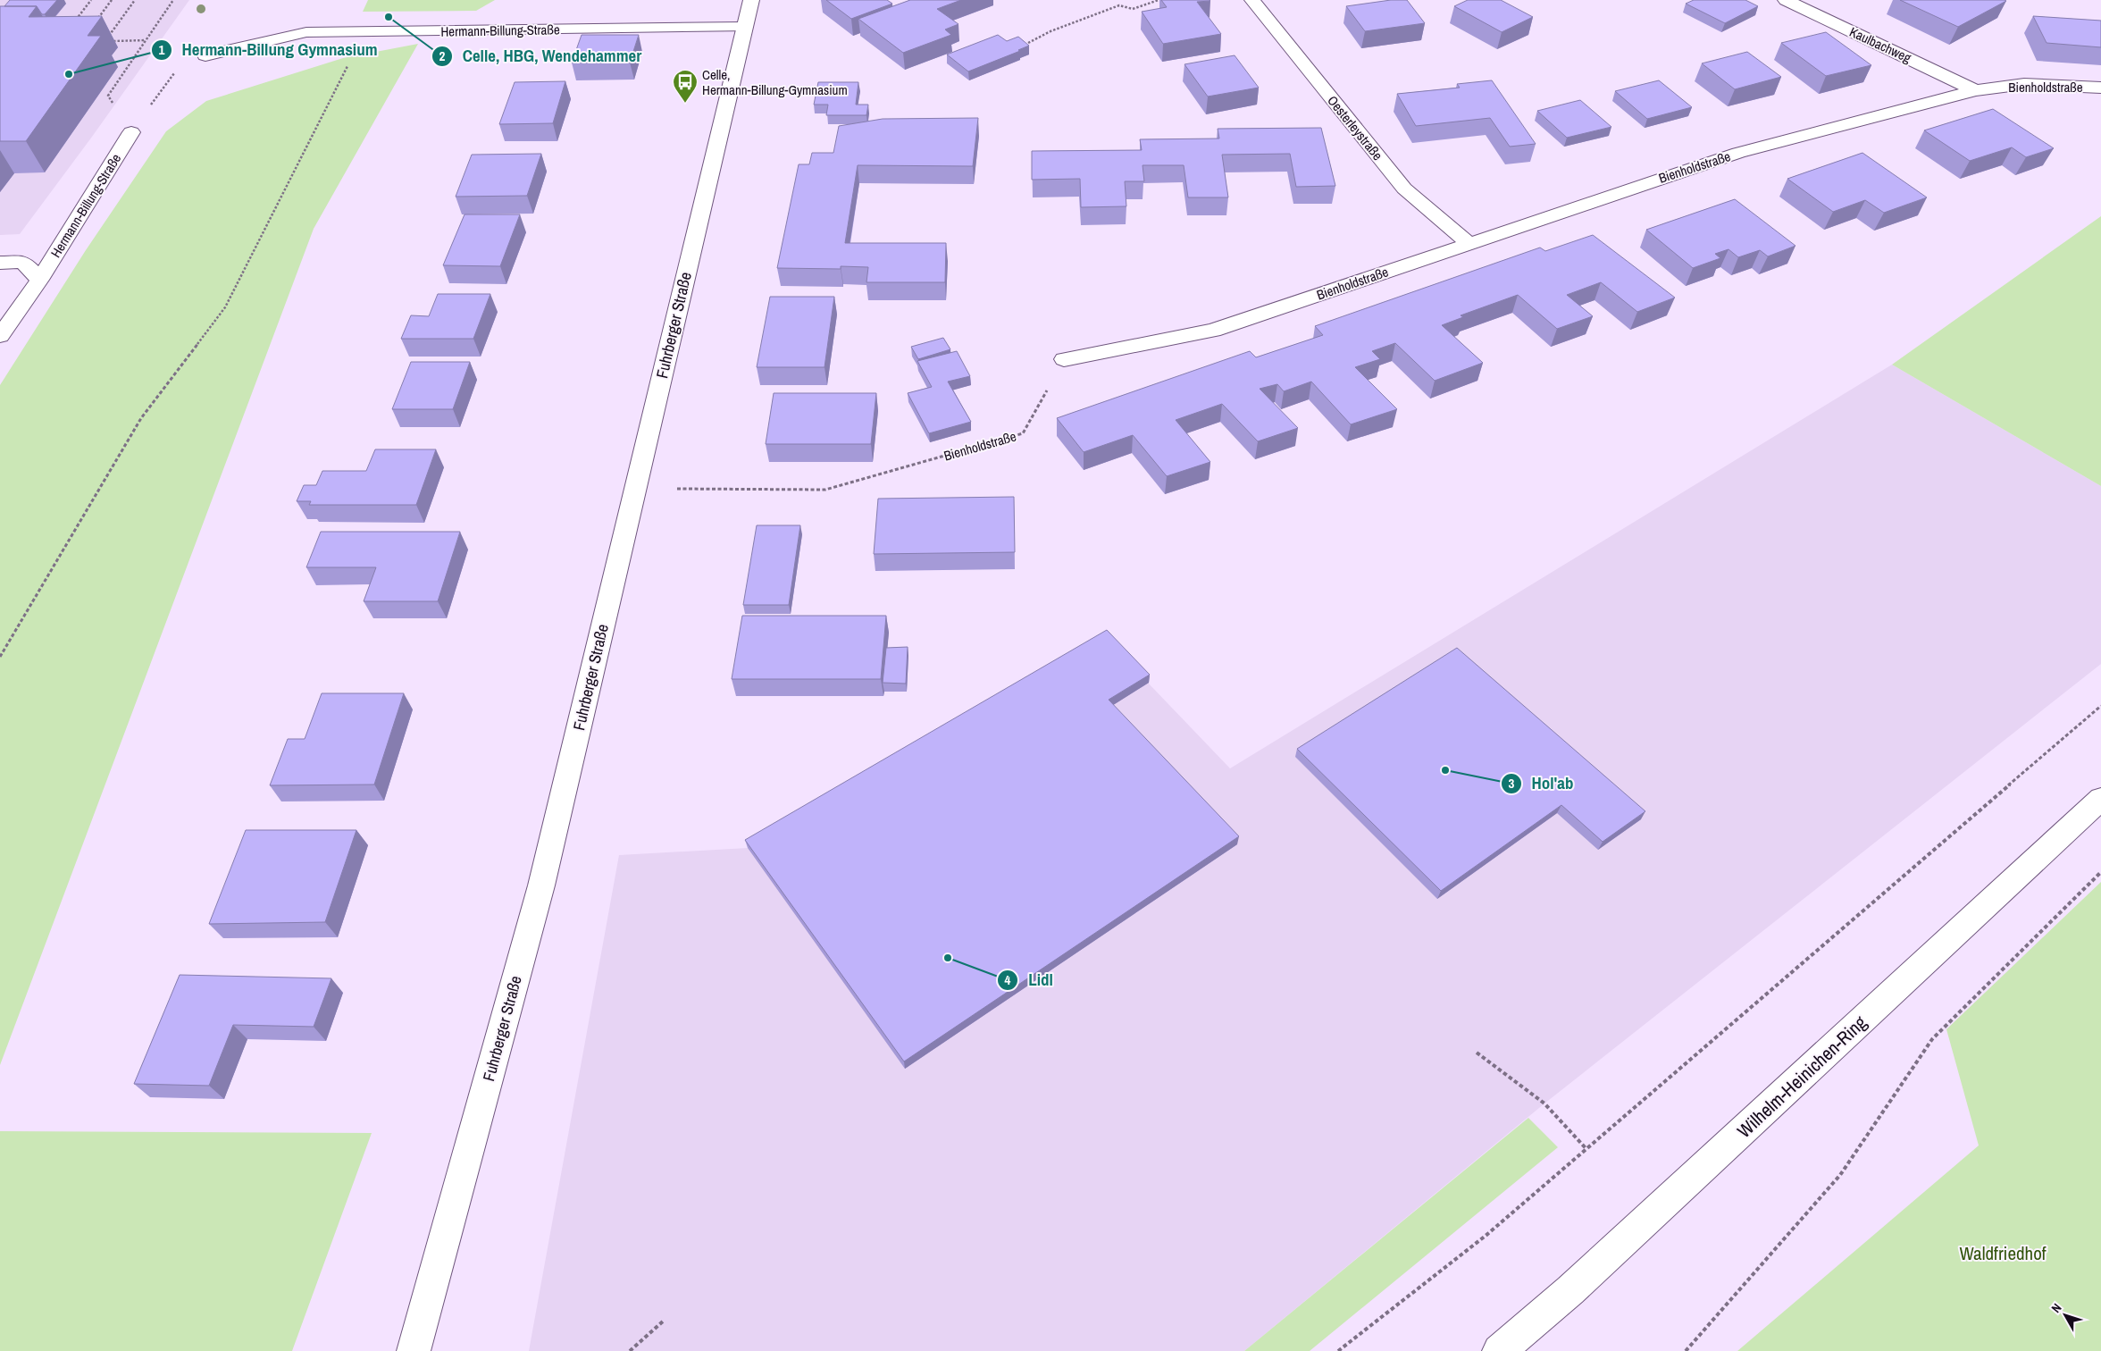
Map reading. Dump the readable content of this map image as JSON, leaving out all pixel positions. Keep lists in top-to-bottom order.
{
  "streets": {
    "street": [
      "Hermann-Billung-Straße",
      "Kaulbachweg",
      "Bienholdstraße",
      "Oesterleystraße",
      "Fuhrberger Straße",
      "Wilhelm-Heinichen-Ring"
    ]
  },
  "crossings": [
    ["Hermann-Billung-Straße", "Fuhrberger Straße"],
    ["Kaulbachweg", "Bienholdstraße"],
    ["Bienholdstraße", "Oesterleystraße"],
    ["Bienholdstraße", "Fuhrberger Straße"]
  ],
  "parks": ["Waldfriedhof"],
  "places": {
    "other": [
      "Celle, HBG, Wendehammer",
      "Hermann-Billung Gymnasium",
      "Hol'ab",
      "Lidl"
    ],
    "bus stop": ["Celle, Hermann-Billung-Gymnasium"]
  },
  "north": "top left"
}
